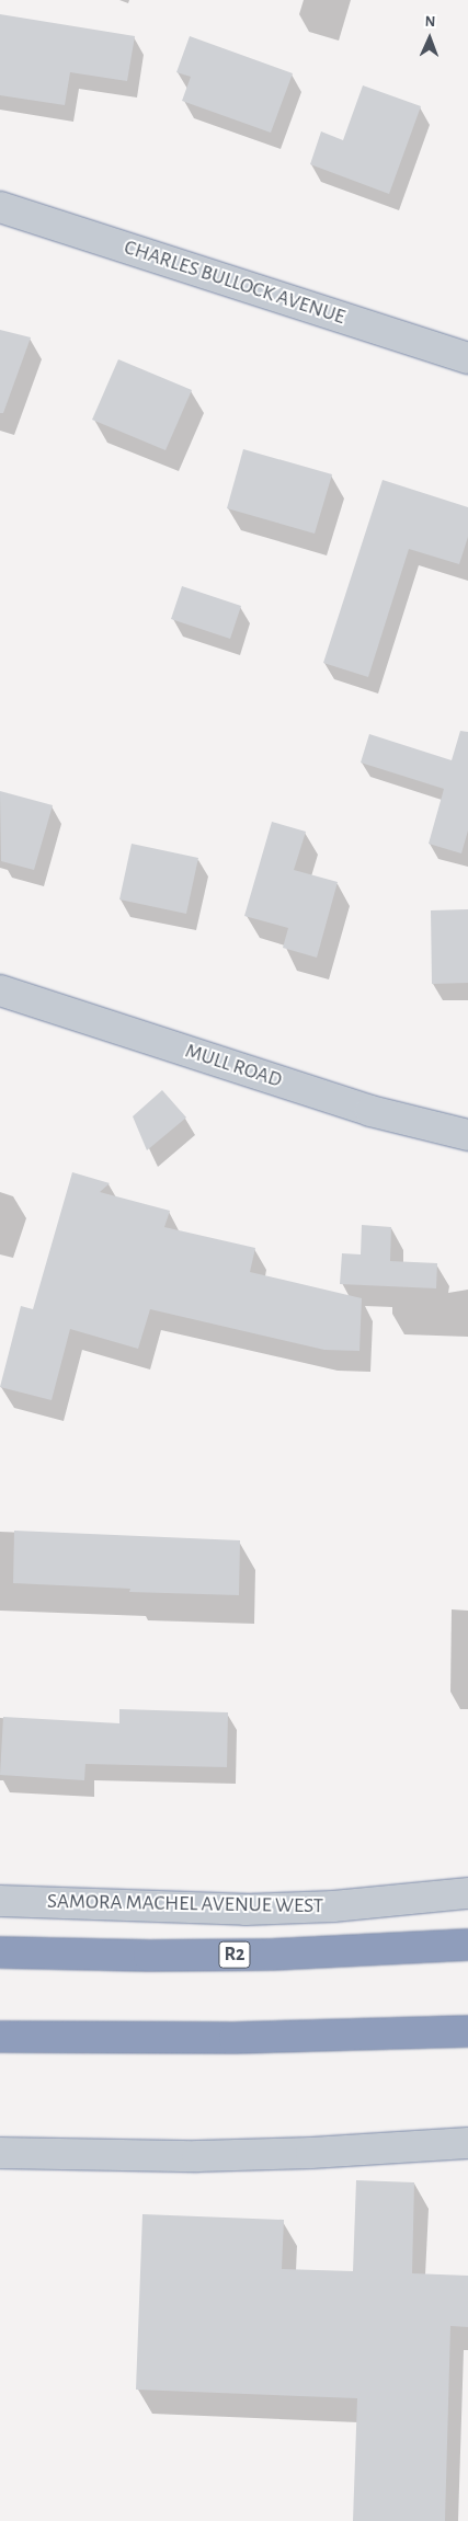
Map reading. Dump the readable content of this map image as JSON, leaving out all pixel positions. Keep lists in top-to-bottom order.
{
  "streets": {
    "highway": ["R2"],
    "street": ["CHARLES BULLOCK AVENUE", "MULL ROAD", "SAMORA MACHEL AVENUE WEST"]
  },
  "north": "top"
}
